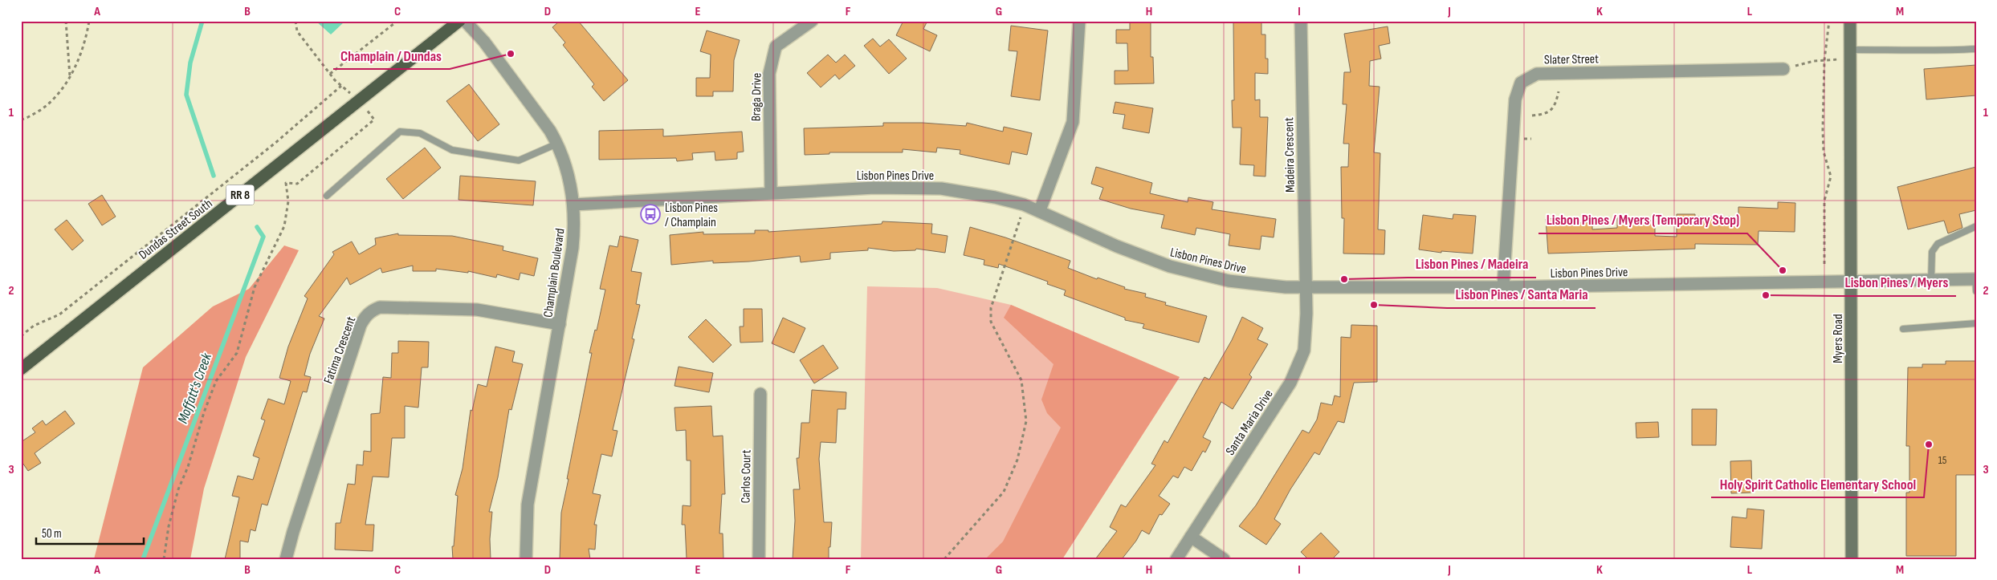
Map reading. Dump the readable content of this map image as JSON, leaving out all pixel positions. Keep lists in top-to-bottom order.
{
  "streets": {
    "main road": ["RR 8", "Dundas Street South", "Myers Road"],
    "street": [
      "Slater Street",
      "Braga Drive",
      "Madeira Crescent",
      "Lisbon Pines Drive",
      "Champlain Boulevard",
      "Fatima Crescent",
      "Santa Maria Drive",
      "Carlos Court"
    ]
  },
  "crossings": [
    ["Slater Street", "Lisbon Pines Drive"],
    ["Braga Drive", "Lisbon Pines Drive"],
    ["Madeira Crescent", "Lisbon Pines Drive"],
    ["Madeira Crescent", "Santa Maria Drive"],
    ["Lisbon Pines Drive", "Champlain Boulevard"],
    ["Lisbon Pines Drive", "Myers Road"],
    ["Lisbon Pines Drive", "Santa Maria Drive"],
    ["Champlain Boulevard", "Fatima Crescent"]
  ],
  "water": ["Moffatt's Creek"],
  "places": {
    "other": [
      "Champlain / Dundas",
      "Lisbon Pines / Myers (Temporary Stop)",
      "Lisbon Pines / Madeira",
      "Lisbon Pines / Myers",
      "Lisbon Pines / Santa Maria",
      "Holy Spirit Catholic Elementary School"
    ],
    "bus stop": ["Lisbon Pines / Champlain"]
  },
  "house_numbers": ["15"],
  "scale_bar": "50 m",
  "grid": {
    "columns": [
      "A",
      "B",
      "C",
      "D",
      "E",
      "F",
      "G",
      "H",
      "I",
      "J",
      "K",
      "L",
      "M"
    ],
    "rows": ["1", "2", "3"]
  }
}
